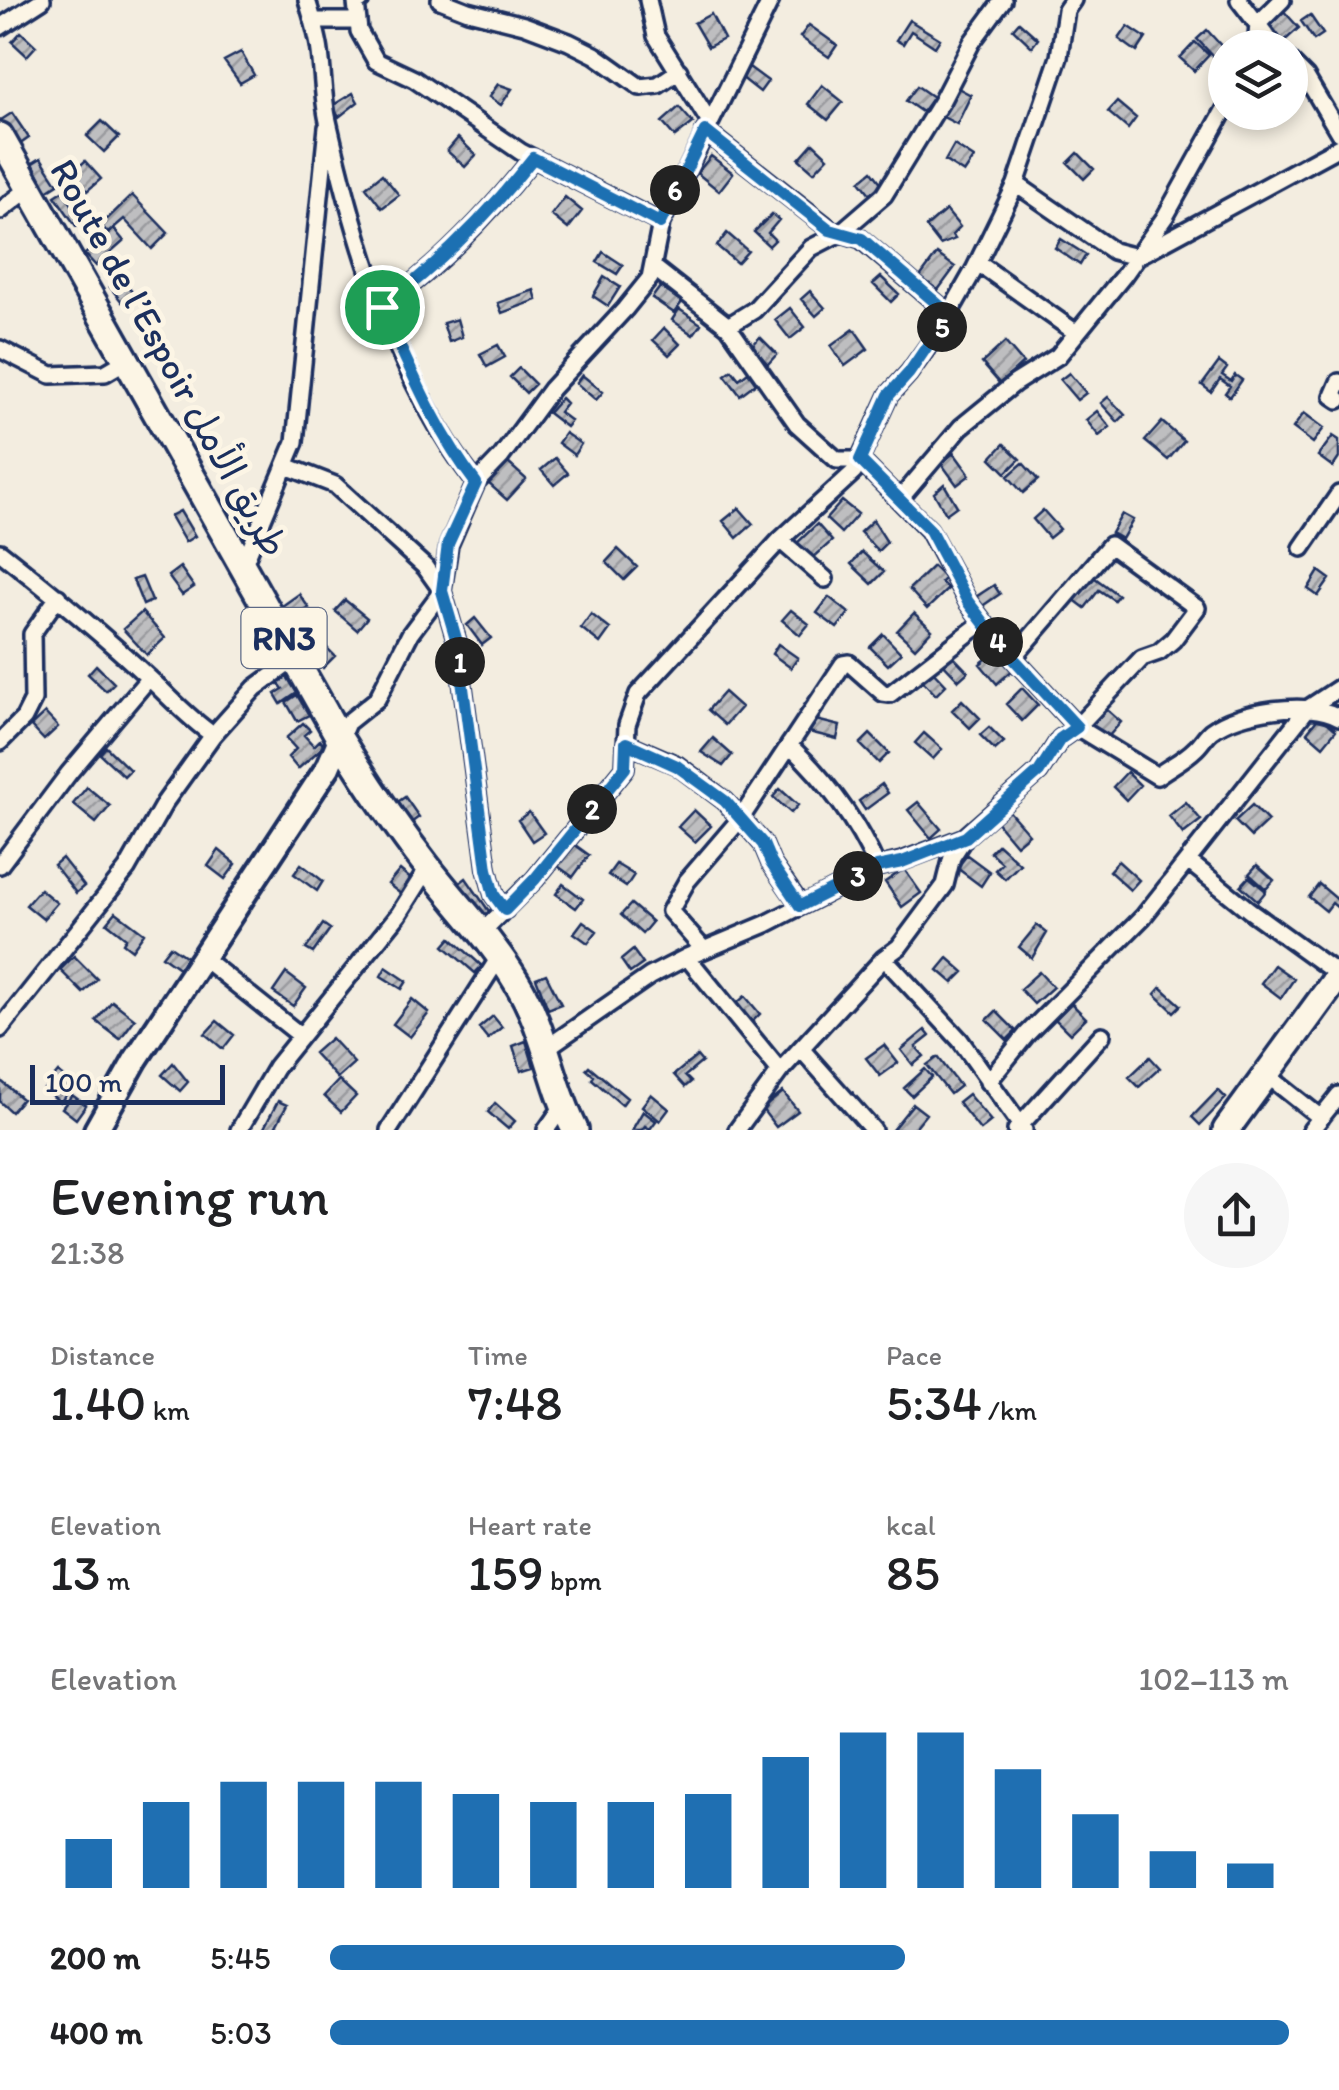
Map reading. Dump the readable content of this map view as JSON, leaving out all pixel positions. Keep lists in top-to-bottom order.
{
  "streets": {
    "main road": ["Route de l’Espoir طريق الأمل", "RN3"]
  },
  "scale_bar": "100 m",
  "page": {
    "pins": [
      "6",
      "5",
      "4",
      "1",
      "2",
      "3"
    ],
    "scale": "100 m",
    "heading": ["Evening run", "21:38"],
    "stats": [
      ["Distance", "1.40 km"],
      ["Time", "7:48"],
      ["Pace", "5:34 /km"],
      ["Elevation", "13 m"],
      ["Heart rate", "159 bpm"],
      ["kcal", "85"]
    ],
    "chart": ["Elevation", "102–113 m"],
    "list": [
      {
        "name": "200 m",
        "note": "5:45"
      },
      {
        "name": "400 m",
        "note": "5:03"
      }
    ]
  }
}
